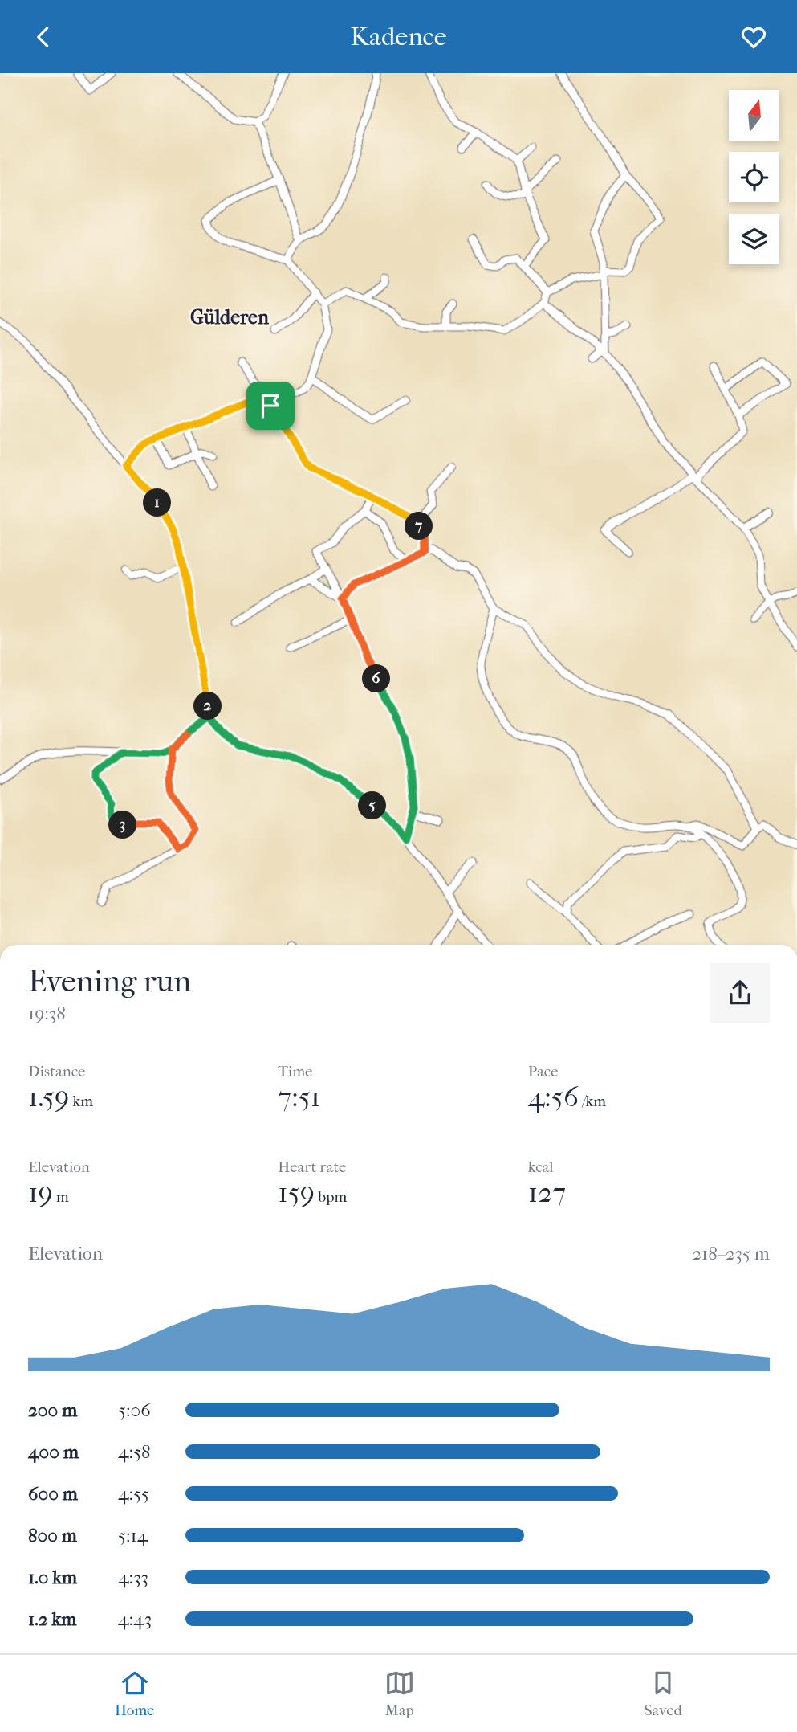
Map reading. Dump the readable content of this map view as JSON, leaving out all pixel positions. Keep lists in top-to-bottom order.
{
  "districts": ["Gülderen"],
  "north": "top",
  "page": {
    "header": "Kadence",
    "pins": [
      "1",
      "7",
      "6",
      "2",
      "5",
      "3"
    ],
    "heading": ["Evening run", "19:38"],
    "stats": [
      ["Distance", "1.59 km"],
      ["Time", "7:51"],
      ["Pace", "4:56 /km"],
      ["Elevation", "19 m"],
      ["Heart rate", "159 bpm"],
      ["kcal", "127"]
    ],
    "chart": ["Elevation", "218–235 m"],
    "list": [
      {
        "name": "200 m",
        "note": "5:06"
      },
      {
        "name": "400 m",
        "note": "4:58"
      },
      {
        "name": "600 m",
        "note": "4:55"
      },
      {
        "name": "800 m",
        "note": "5:14"
      },
      {
        "name": "1.0 km",
        "note": "4:33"
      },
      {
        "name": "1.2 km",
        "note": "4:43"
      }
    ],
    "tabs": ["Home", "Map", "Saved"]
  }
}
